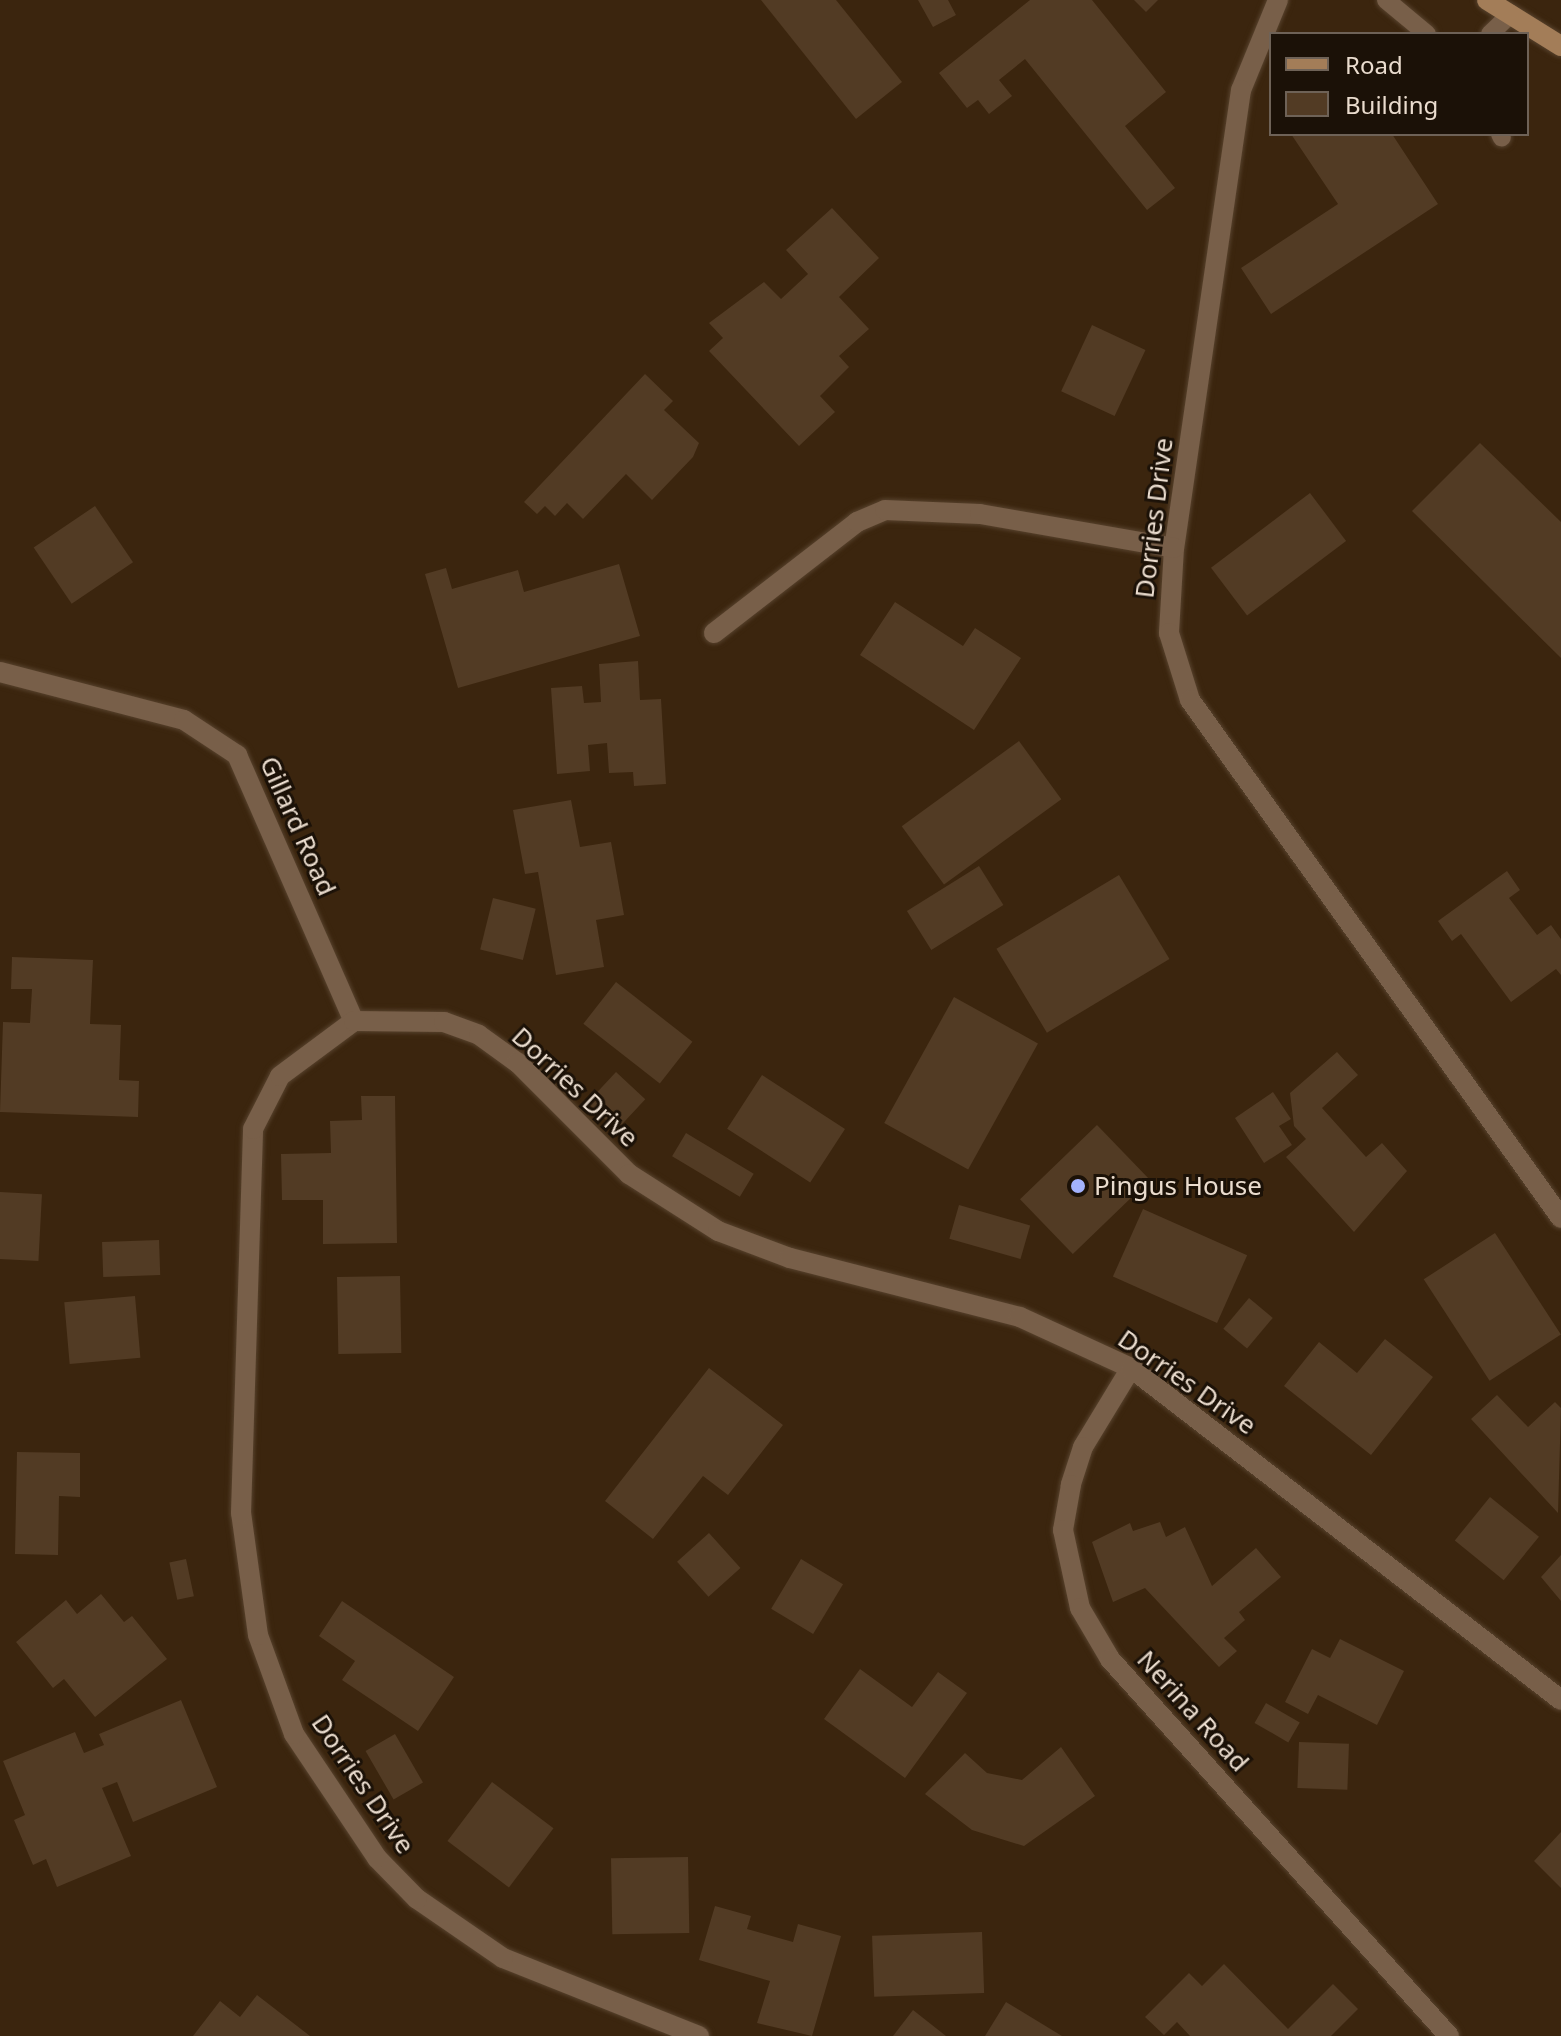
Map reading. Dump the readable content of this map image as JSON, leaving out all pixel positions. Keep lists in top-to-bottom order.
{
  "streets": {
    "street": ["Dorries Drive", "Gillard Road", "Nerina Road"]
  },
  "crossings": [
    ["Dorries Drive", "Gillard Road"],
    ["Dorries Drive", "Nerina Road"]
  ],
  "places": ["Pingus House"],
  "legend": ["Road", "Building"]
}
